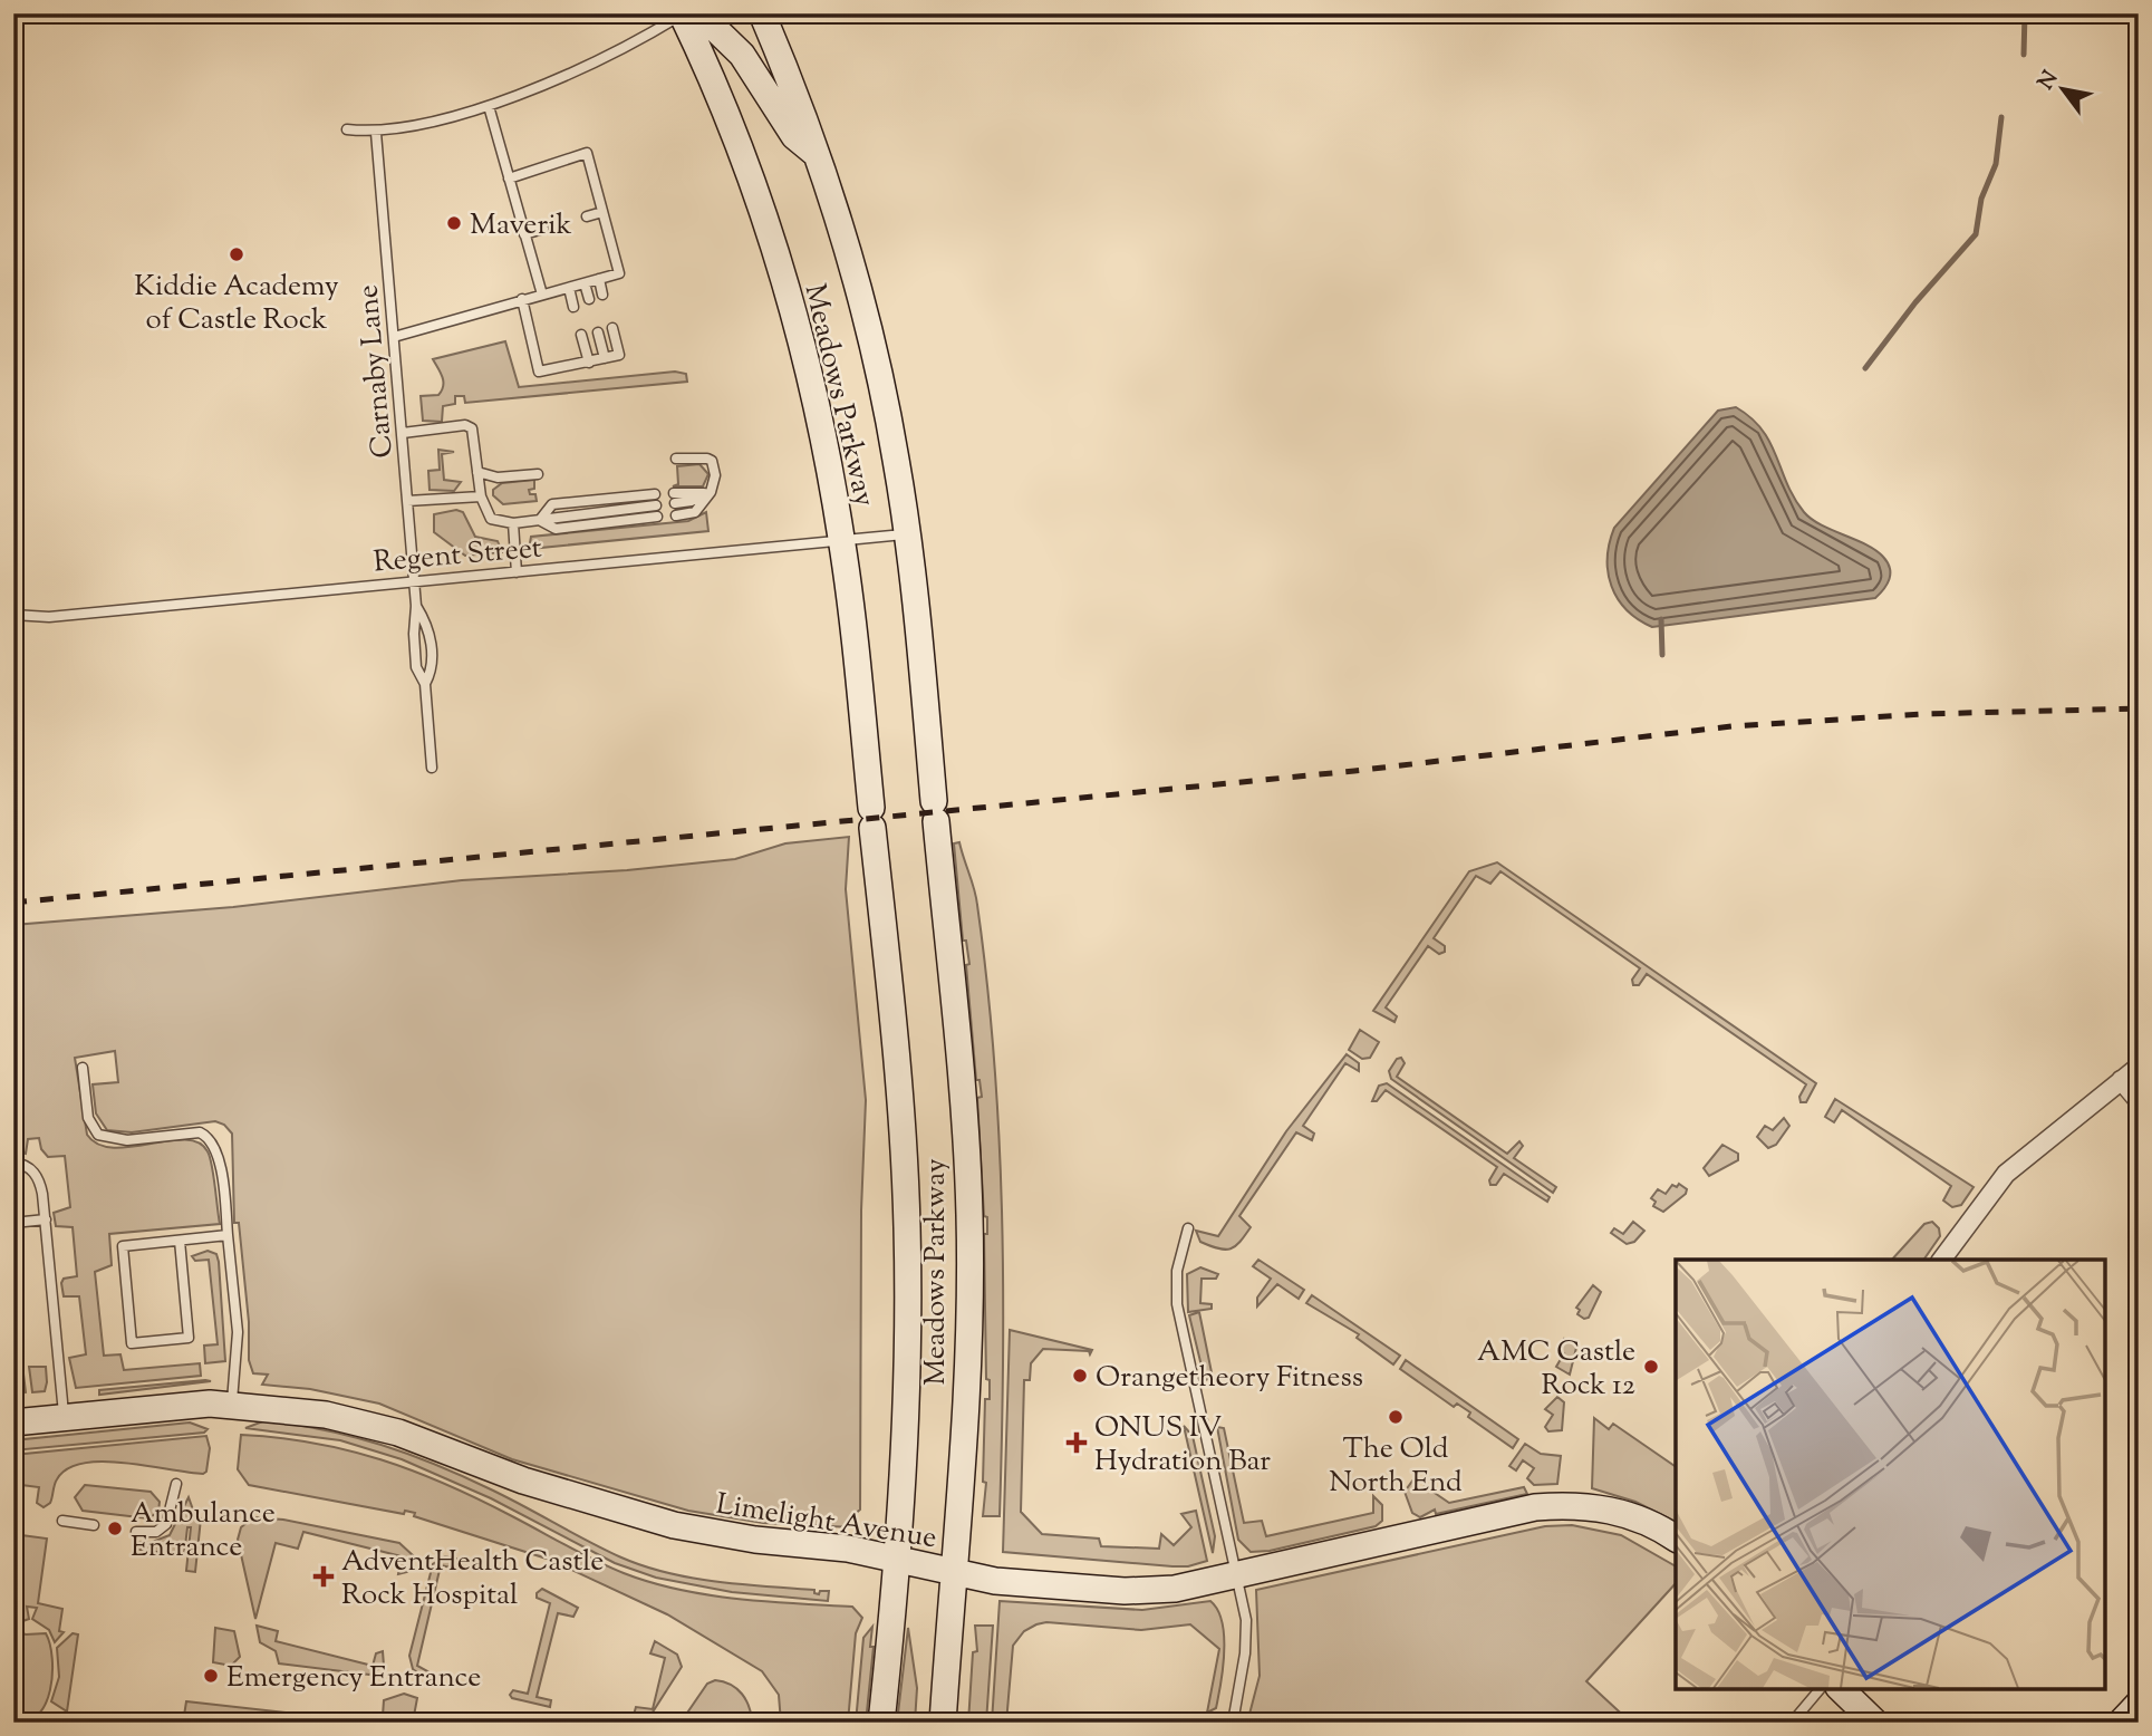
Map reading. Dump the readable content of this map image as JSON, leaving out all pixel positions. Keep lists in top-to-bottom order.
{
  "streets": {
    "main road": ["Meadows Parkway", "Limelight Avenue"],
    "lane": ["Carnaby Lane", "Regent Street"]
  },
  "crossings": [
    ["Carnaby Lane", "Regent Street"],
    ["Meadows Parkway", "Regent Street"],
    ["Meadows Parkway", "Limelight Avenue"]
  ],
  "places": {
    "other": [
      "Maverik",
      "Kiddie Academy of Castle Rock",
      "AMC Castle Rock 12",
      "Orangetheory Fitness",
      "The Old North End",
      "Ambulance Entrance",
      "Emergency Entrance"
    ],
    "health": ["ONUS IV Hydration Bar", "AdventHealth Castle Rock Hospital"]
  },
  "north": "top left"
}
